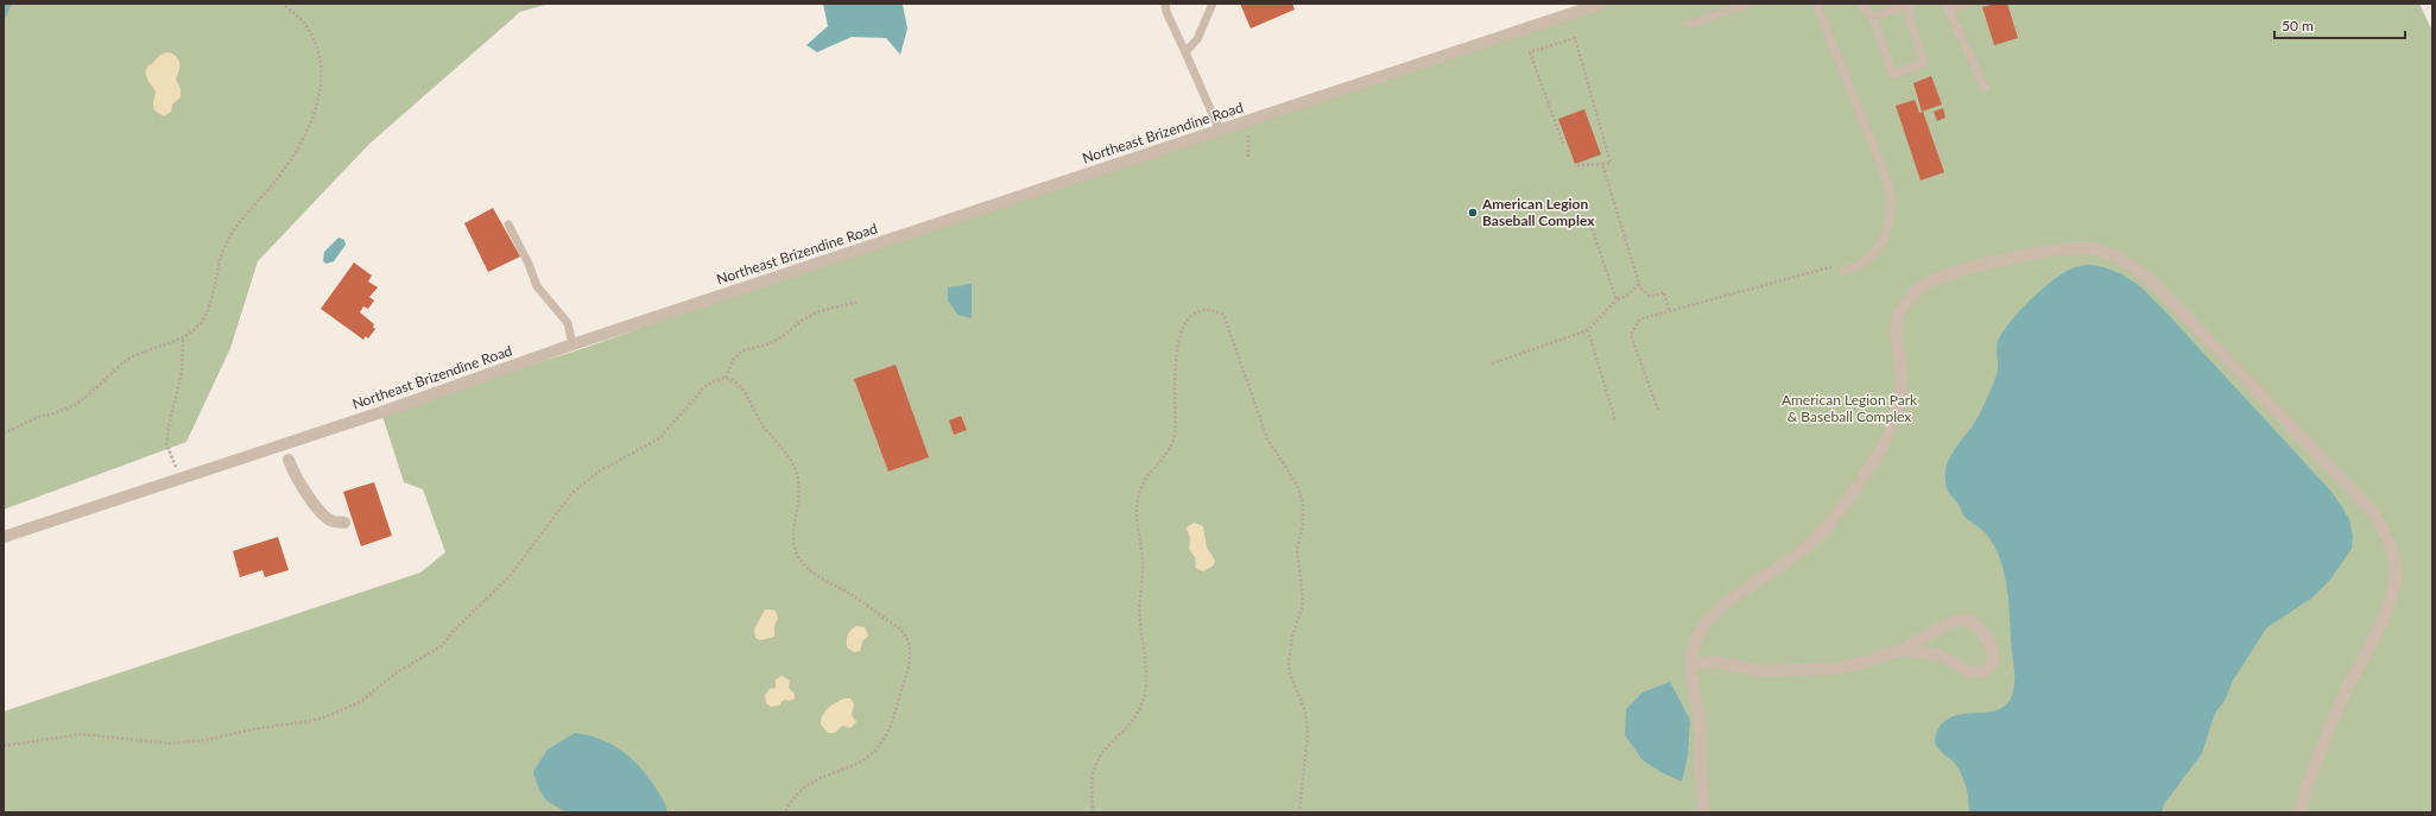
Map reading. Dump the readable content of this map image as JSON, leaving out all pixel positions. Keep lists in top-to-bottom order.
{
  "streets": {
    "street": ["Northeast Brizendine Road"]
  },
  "parks": ["American Legion Park & Baseball Complex"],
  "places": ["American Legion Baseball Complex"],
  "scale_bar": "50 m"
}
